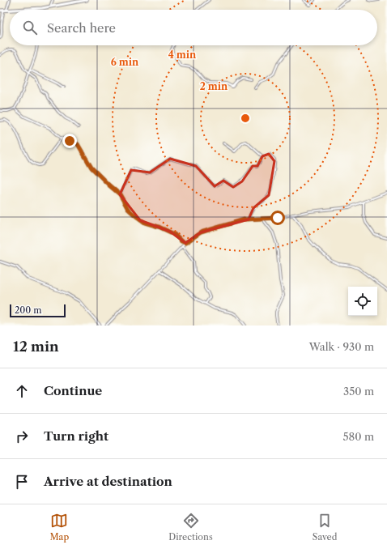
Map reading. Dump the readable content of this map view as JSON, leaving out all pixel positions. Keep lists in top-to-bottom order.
{
  "scale_bar": "200 m",
  "page": {
    "search": "Search here",
    "scale": "200 m",
    "heading": ["12 min", "Walk · 930 m"],
    "list": [
      ["Continue", "350 m"],
      ["Turn right", "580 m"],
      "Arrive at destination"
    ],
    "nav": ["Map", "Directions", "Saved"]
  },
  "rings": ["4 min", "6 min", "2 min"]
}
